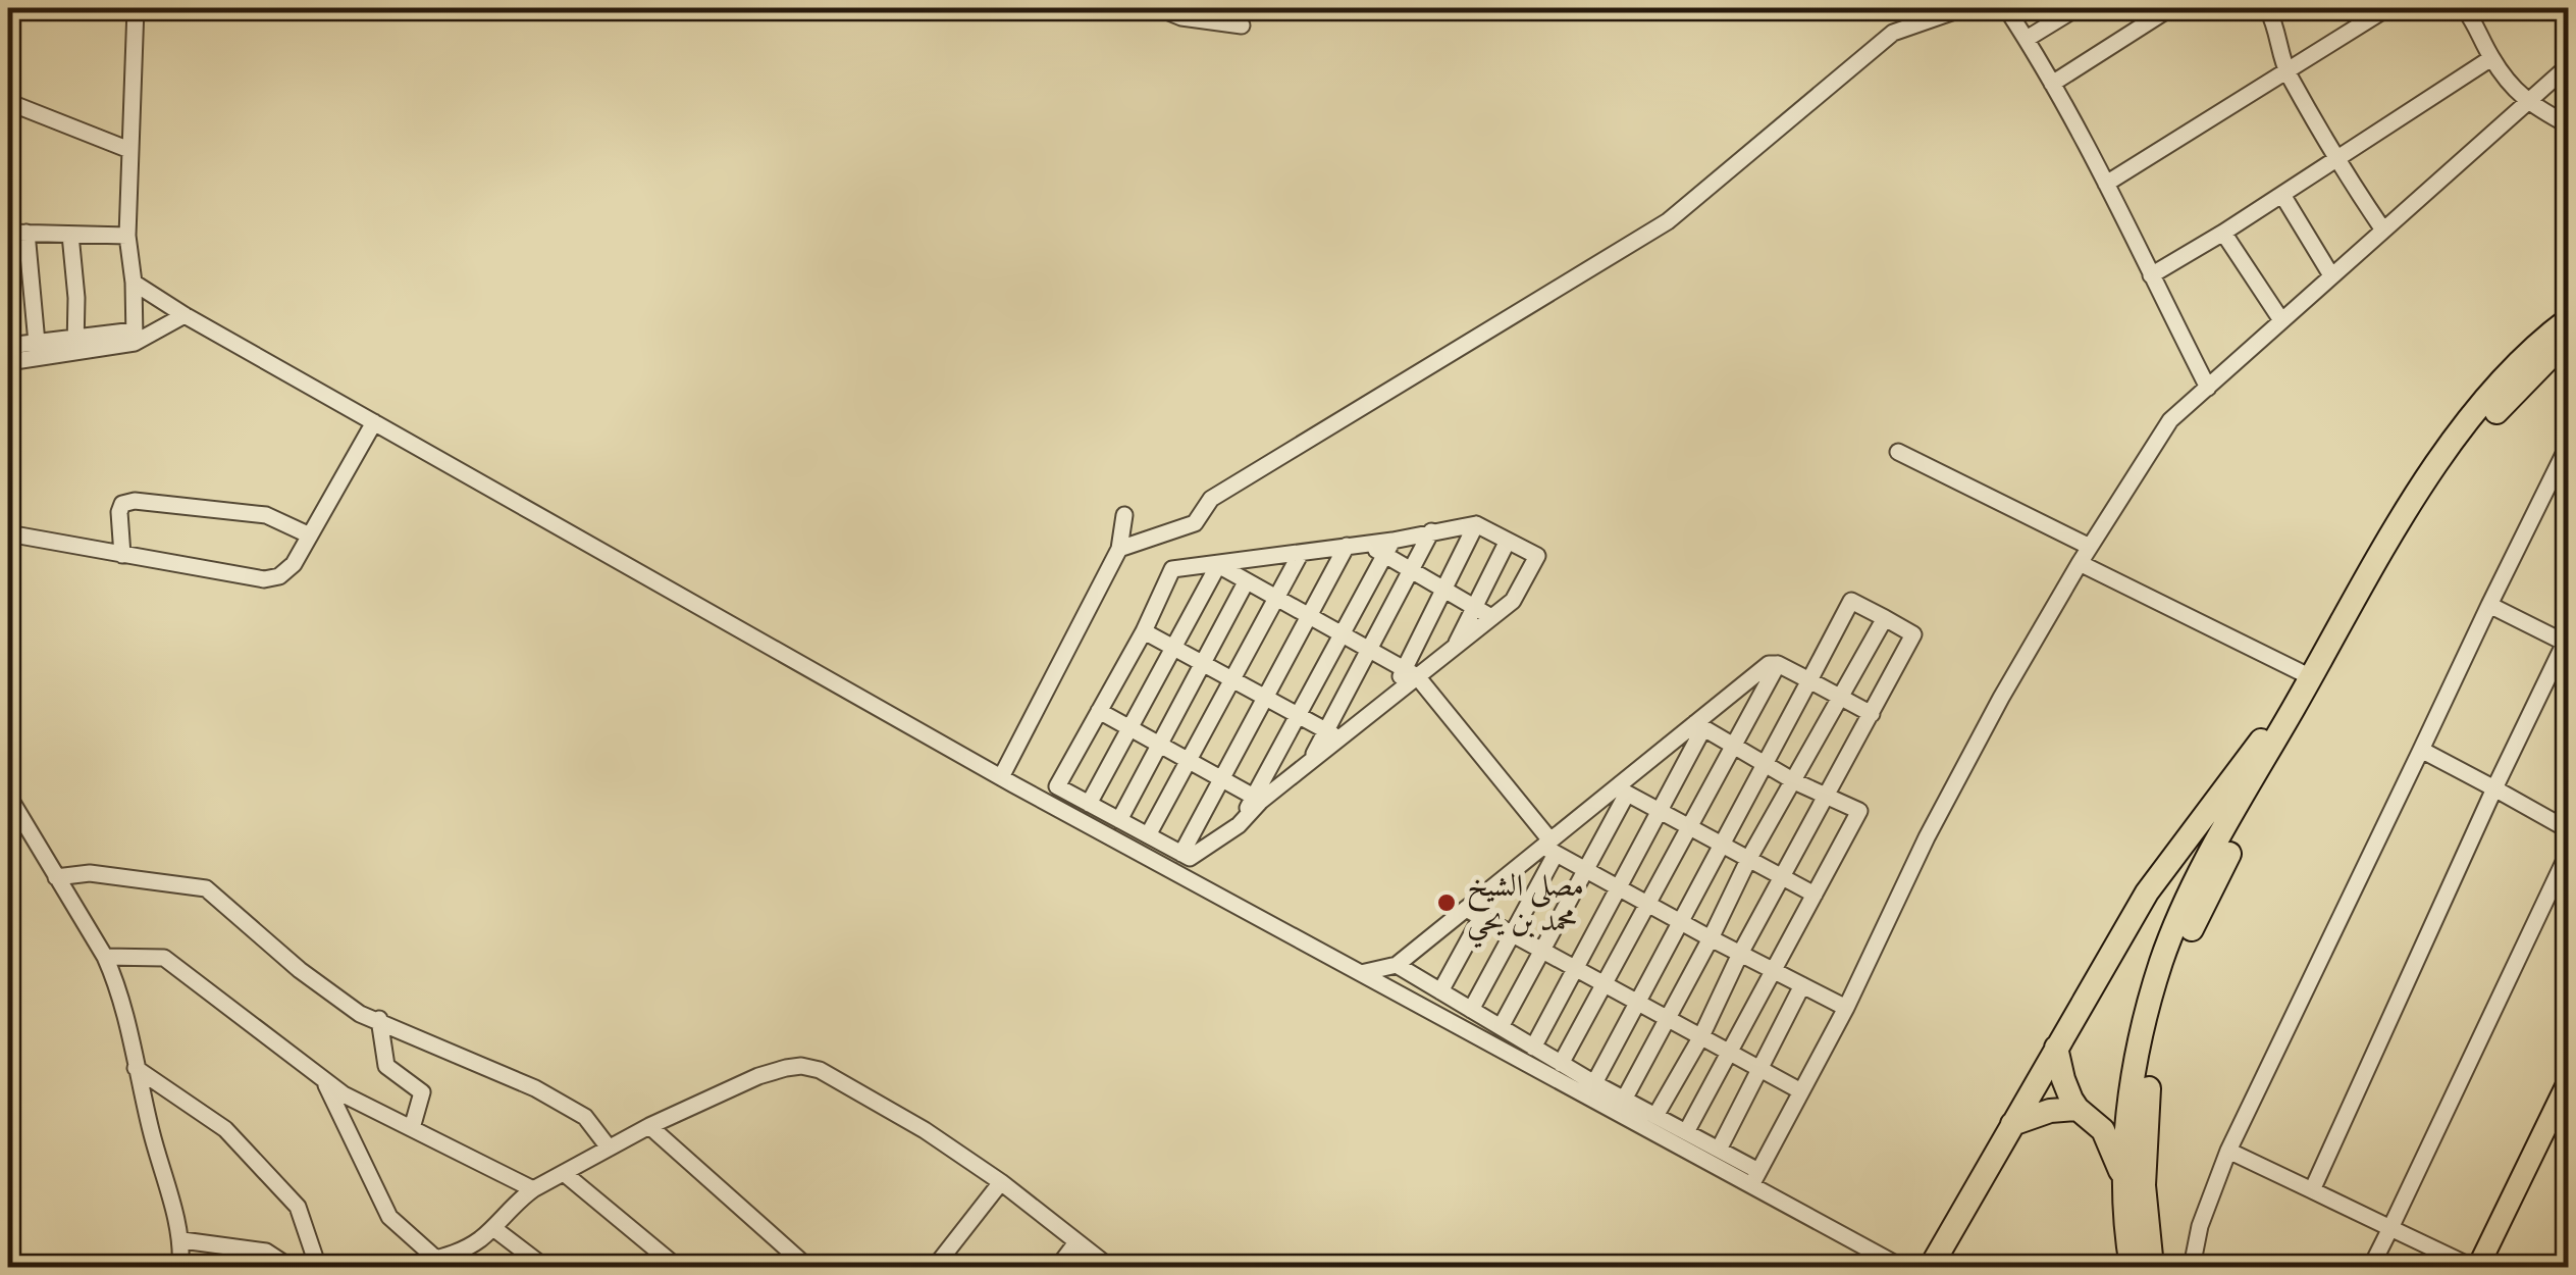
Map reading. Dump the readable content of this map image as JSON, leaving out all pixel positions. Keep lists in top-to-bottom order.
{
  "places": ["مصلى الشيخ محمد بن يحي"]
}
